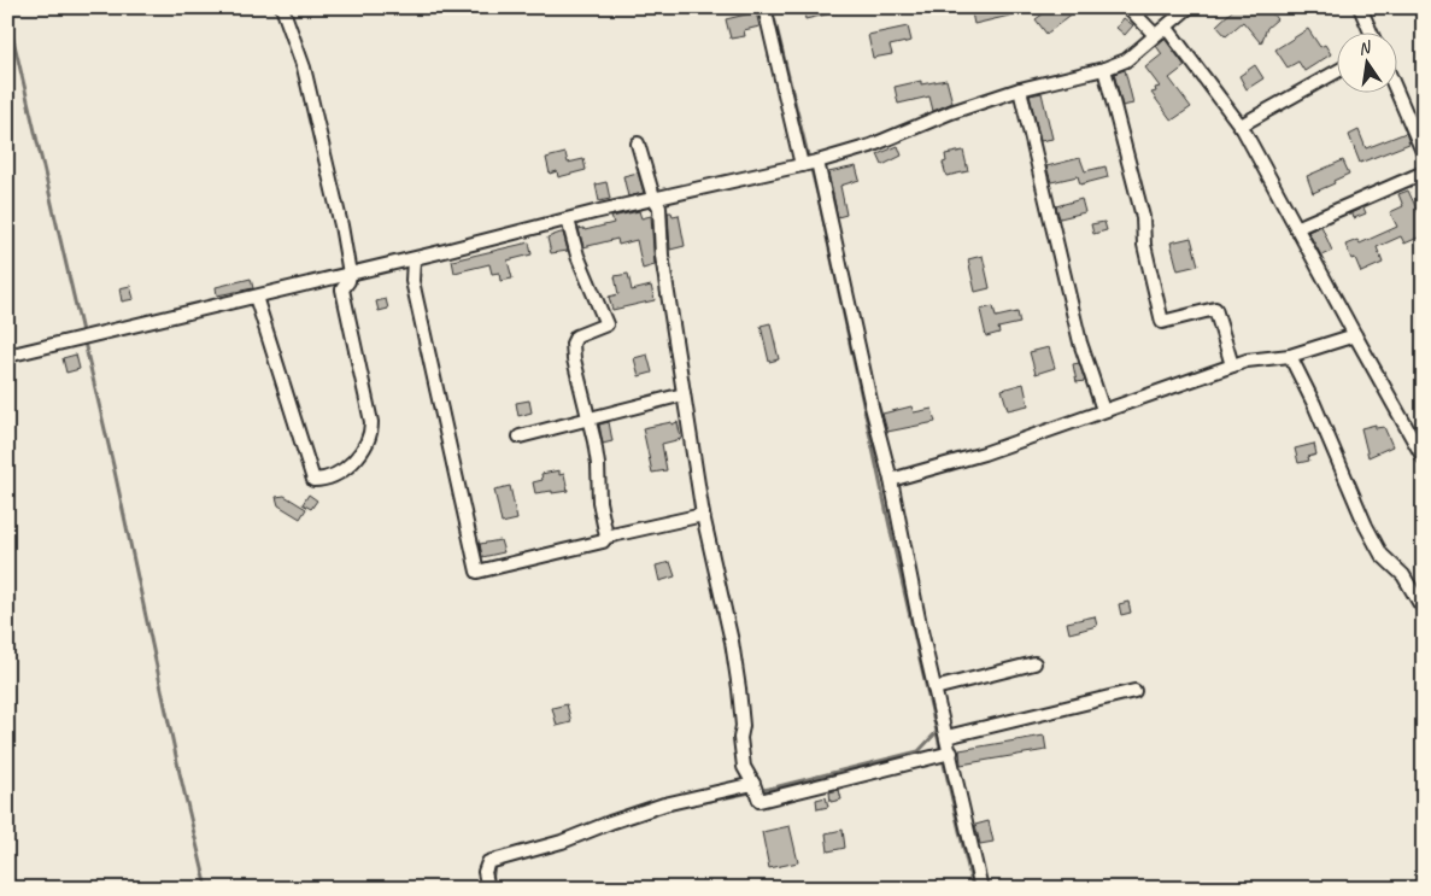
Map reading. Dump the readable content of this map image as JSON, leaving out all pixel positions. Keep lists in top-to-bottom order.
{
  "north": "top"
}
